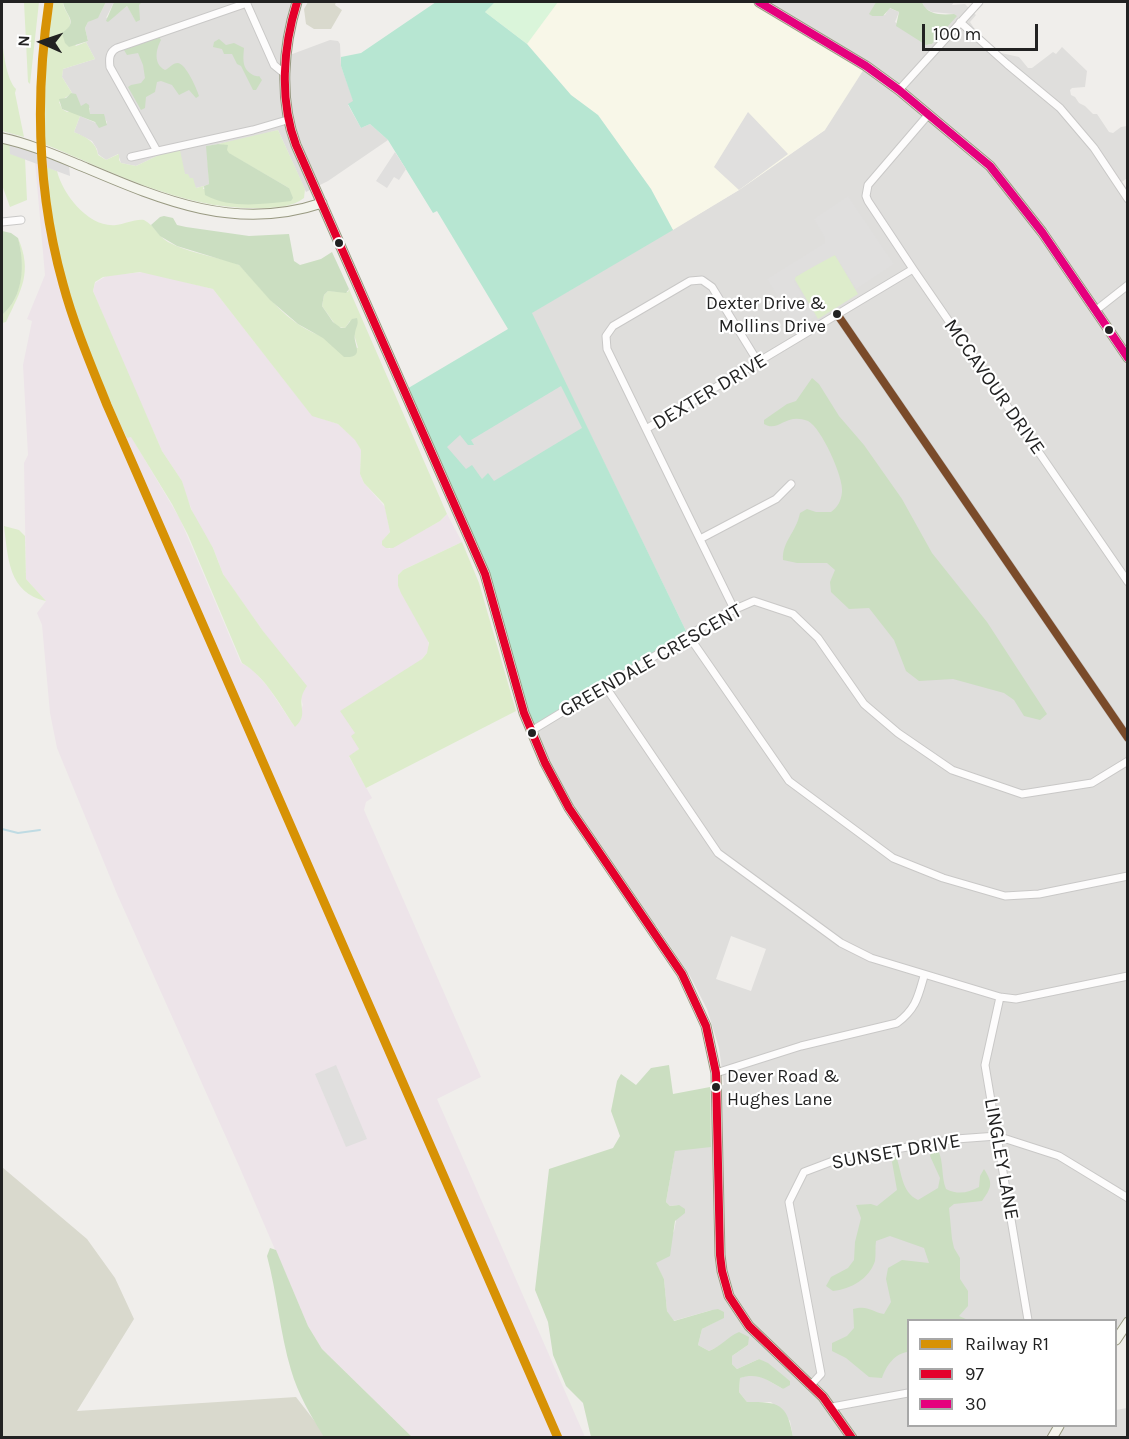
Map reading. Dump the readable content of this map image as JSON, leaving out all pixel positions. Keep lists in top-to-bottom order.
{
  "streets": {
    "street": [
      "MCCAVOUR DRIVE",
      "DEXTER DRIVE",
      "GREENDALE CRESCENT",
      "SUNSET DRIVE",
      "LINGLEY LANE"
    ]
  },
  "crossings": [
    ["MCCAVOUR DRIVE", "DEXTER DRIVE"],
    ["DEXTER DRIVE", "GREENDALE CRESCENT"],
    ["SUNSET DRIVE", "LINGLEY LANE"]
  ],
  "places": ["Dexter Drive & Mollins Drive", "Dever Road & Hughes Lane"],
  "lines": ["rail line R1", "transit line 97", "transit line 30"],
  "legend": ["Railway R1", "97", "30"],
  "scale_bar": "100 m",
  "north": "left"
}
